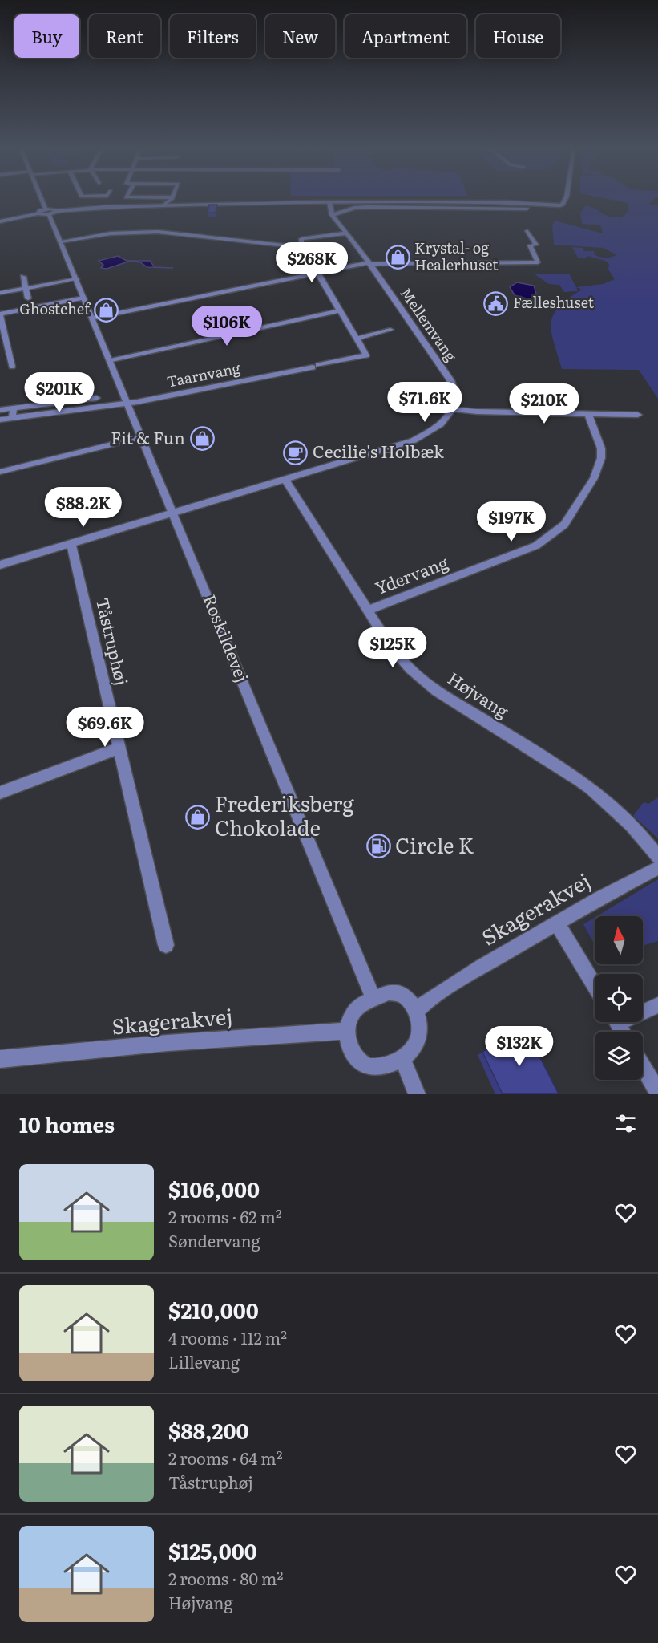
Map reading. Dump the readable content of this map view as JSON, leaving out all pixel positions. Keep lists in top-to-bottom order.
{
  "streets": {
    "street": [
      "Mellemvang",
      "Taarnvang",
      "Ydervang",
      "Roskildevej",
      "Tåstruphøj",
      "Højvang",
      "Skagerakvej"
    ]
  },
  "crossings": [
    ["Taarnvang", "Roskildevej"],
    ["Ydervang", "Højvang"],
    ["Roskildevej", "Skagerakvej"]
  ],
  "places": {
    "shop": [
      "Krystal- og Healerhuset",
      "Ghostchef",
      "Fit & Fun",
      "Frederiksberg Chokolade"
    ],
    "public building": ["Fælleshuset"],
    "cafe": ["Cecilie's Holbæk"],
    "fuel station": ["Circle K"]
  },
  "north": "top",
  "page": {
    "chip": [
      "Buy",
      "Rent",
      "Filters",
      "New",
      "Apartment",
      "House"
    ],
    "price": [
      "$268K",
      "$106K",
      "$201K",
      "$71.6K",
      "$210K",
      "$88.2K",
      "$197K",
      "$125K",
      "$69.6K",
      "$132K"
    ],
    "heading": "10 homes",
    "list": [
      {
        "name": "$106,000",
        "note": "2 rooms · 62 m² · Søndervang"
      },
      {
        "name": "$210,000",
        "note": "4 rooms · 112 m² · Lillevang"
      },
      {
        "name": "$88,200",
        "note": "2 rooms · 64 m² · Tåstruphøj"
      },
      {
        "name": "$125,000",
        "note": "2 rooms · 80 m² · Højvang"
      }
    ]
  }
}
